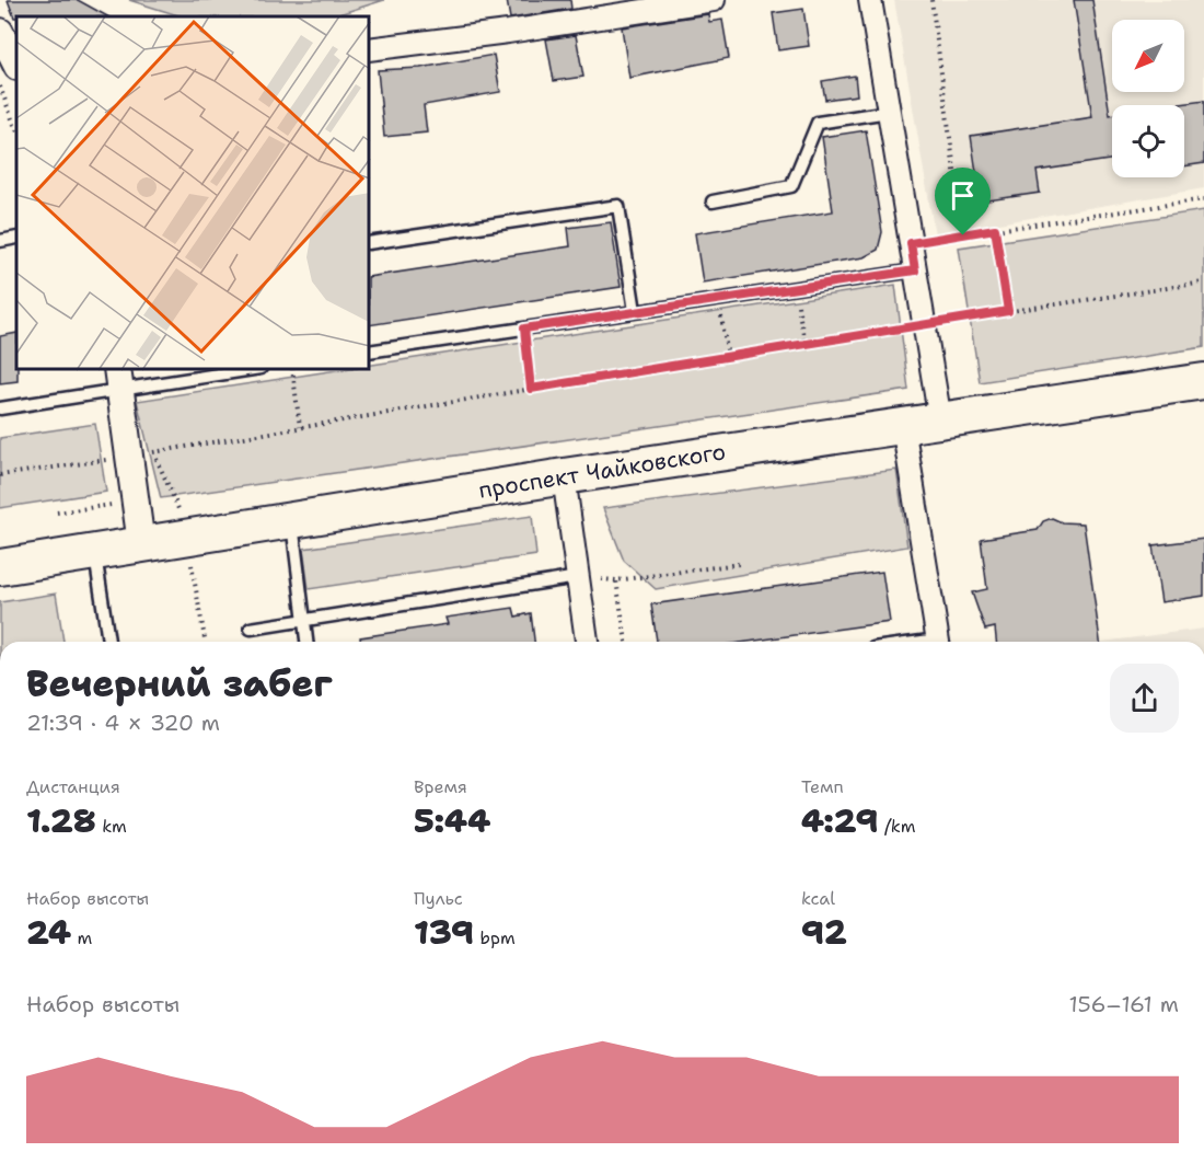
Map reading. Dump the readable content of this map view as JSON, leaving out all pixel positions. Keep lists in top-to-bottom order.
{
  "streets": {
    "main road": ["проспект Чайковского"]
  },
  "north": "bottom left",
  "page": {
    "heading": ["Вечерний забег", "21:39 · 4 × 320 m"],
    "stats": [
      ["Дистанция", "1.28 km"],
      ["Время", "5:44"],
      ["Темп", "4:29 /km"],
      ["Набор высоты", "24 m"],
      ["Пульс", "139 bpm"],
      ["kcal", "92"]
    ],
    "chart": ["Набор высоты", "156–161 m"]
  }
}
